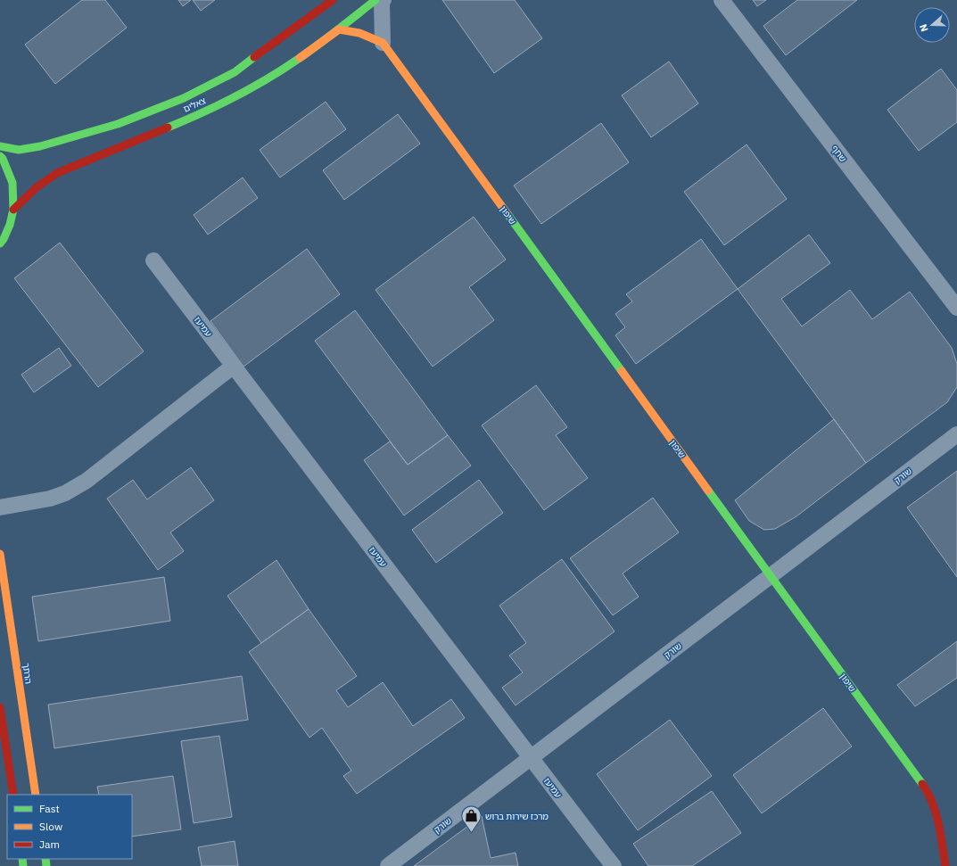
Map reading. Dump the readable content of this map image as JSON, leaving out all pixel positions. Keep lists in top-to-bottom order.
{
  "streets": {
    "street": [
      "צאלים",
      "שחף",
      "שיפון",
      "עמיעז",
      "שורק",
      "הרתך"
    ]
  },
  "crossings": [
    ["שיפון", "שורק"],
    ["עמיעז", "שורק"]
  ],
  "places": {
    "shop": ["מרכז שירות ברוש"]
  },
  "legend": ["Fast", "Slow", "Jam"],
  "north": "left"
}
